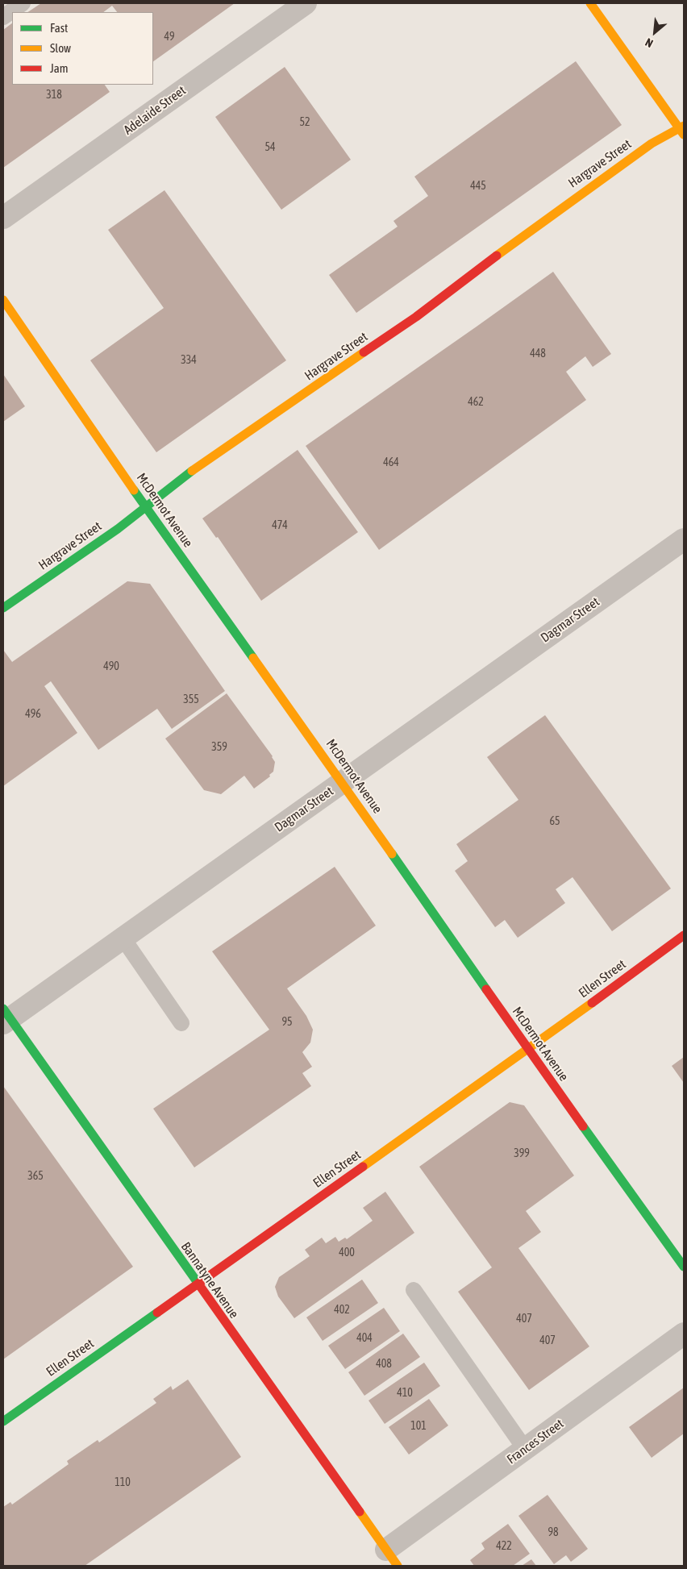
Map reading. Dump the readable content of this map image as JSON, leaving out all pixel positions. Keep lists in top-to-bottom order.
{
  "streets": {
    "street": [
      "Adelaide Street",
      "Hargrave Street",
      "McDermot Avenue",
      "Dagmar Street",
      "Ellen Street",
      "Bannatyne Avenue",
      "Frances Street"
    ]
  },
  "crossings": [
    ["Hargrave Street", "McDermot Avenue"],
    ["McDermot Avenue", "Dagmar Street"],
    ["McDermot Avenue", "Ellen Street"],
    ["Dagmar Street", "Bannatyne Avenue"],
    ["Ellen Street", "Bannatyne Avenue"],
    ["Bannatyne Avenue", "Frances Street"]
  ],
  "house_numbers": [
    "49",
    "318",
    "52",
    "54",
    "445",
    "448",
    "334",
    "462",
    "464",
    "474",
    "490",
    "355",
    "496",
    "359",
    "65",
    "95",
    "399",
    "365",
    "400",
    "402",
    "407",
    "404",
    "407",
    "408",
    "410",
    "101",
    "110",
    "98",
    "422"
  ],
  "legend": ["Fast", "Slow", "Jam"],
  "north": "bottom left"
}
